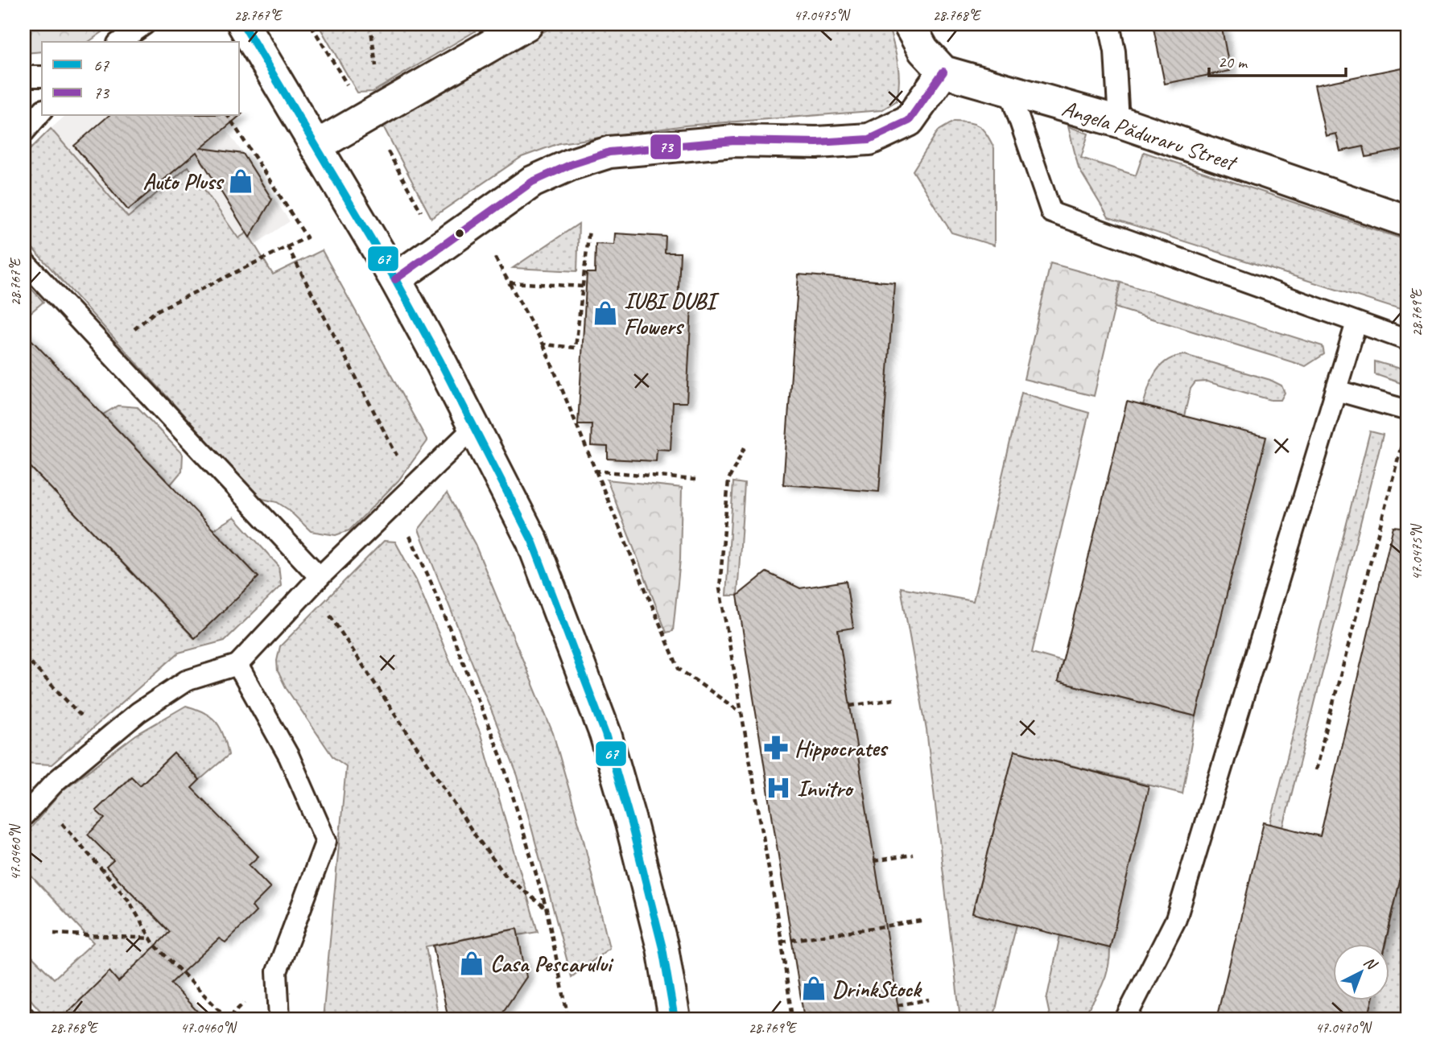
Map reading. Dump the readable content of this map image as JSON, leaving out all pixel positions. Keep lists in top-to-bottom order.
{
  "streets": {
    "street": ["Angela Păduraru Street"]
  },
  "places": {
    "shop": [
      "Auto Pluss",
      "IUBI DUBI Flowers",
      "Casa Pescarului",
      "DrinkStock"
    ],
    "pharmacy": ["Hippocrates"],
    "hospital": ["Invitro"]
  },
  "lines": ["transit line 67", "transit line 73"],
  "legend": ["67", "73"],
  "scale_bar": "20 m",
  "north": "top right",
  "coordinates": [
    "28.767°E",
    "47.0475°N",
    "28.768°E",
    "28.769°E",
    "47.0460°N",
    "47.0470°N"
  ]
}
